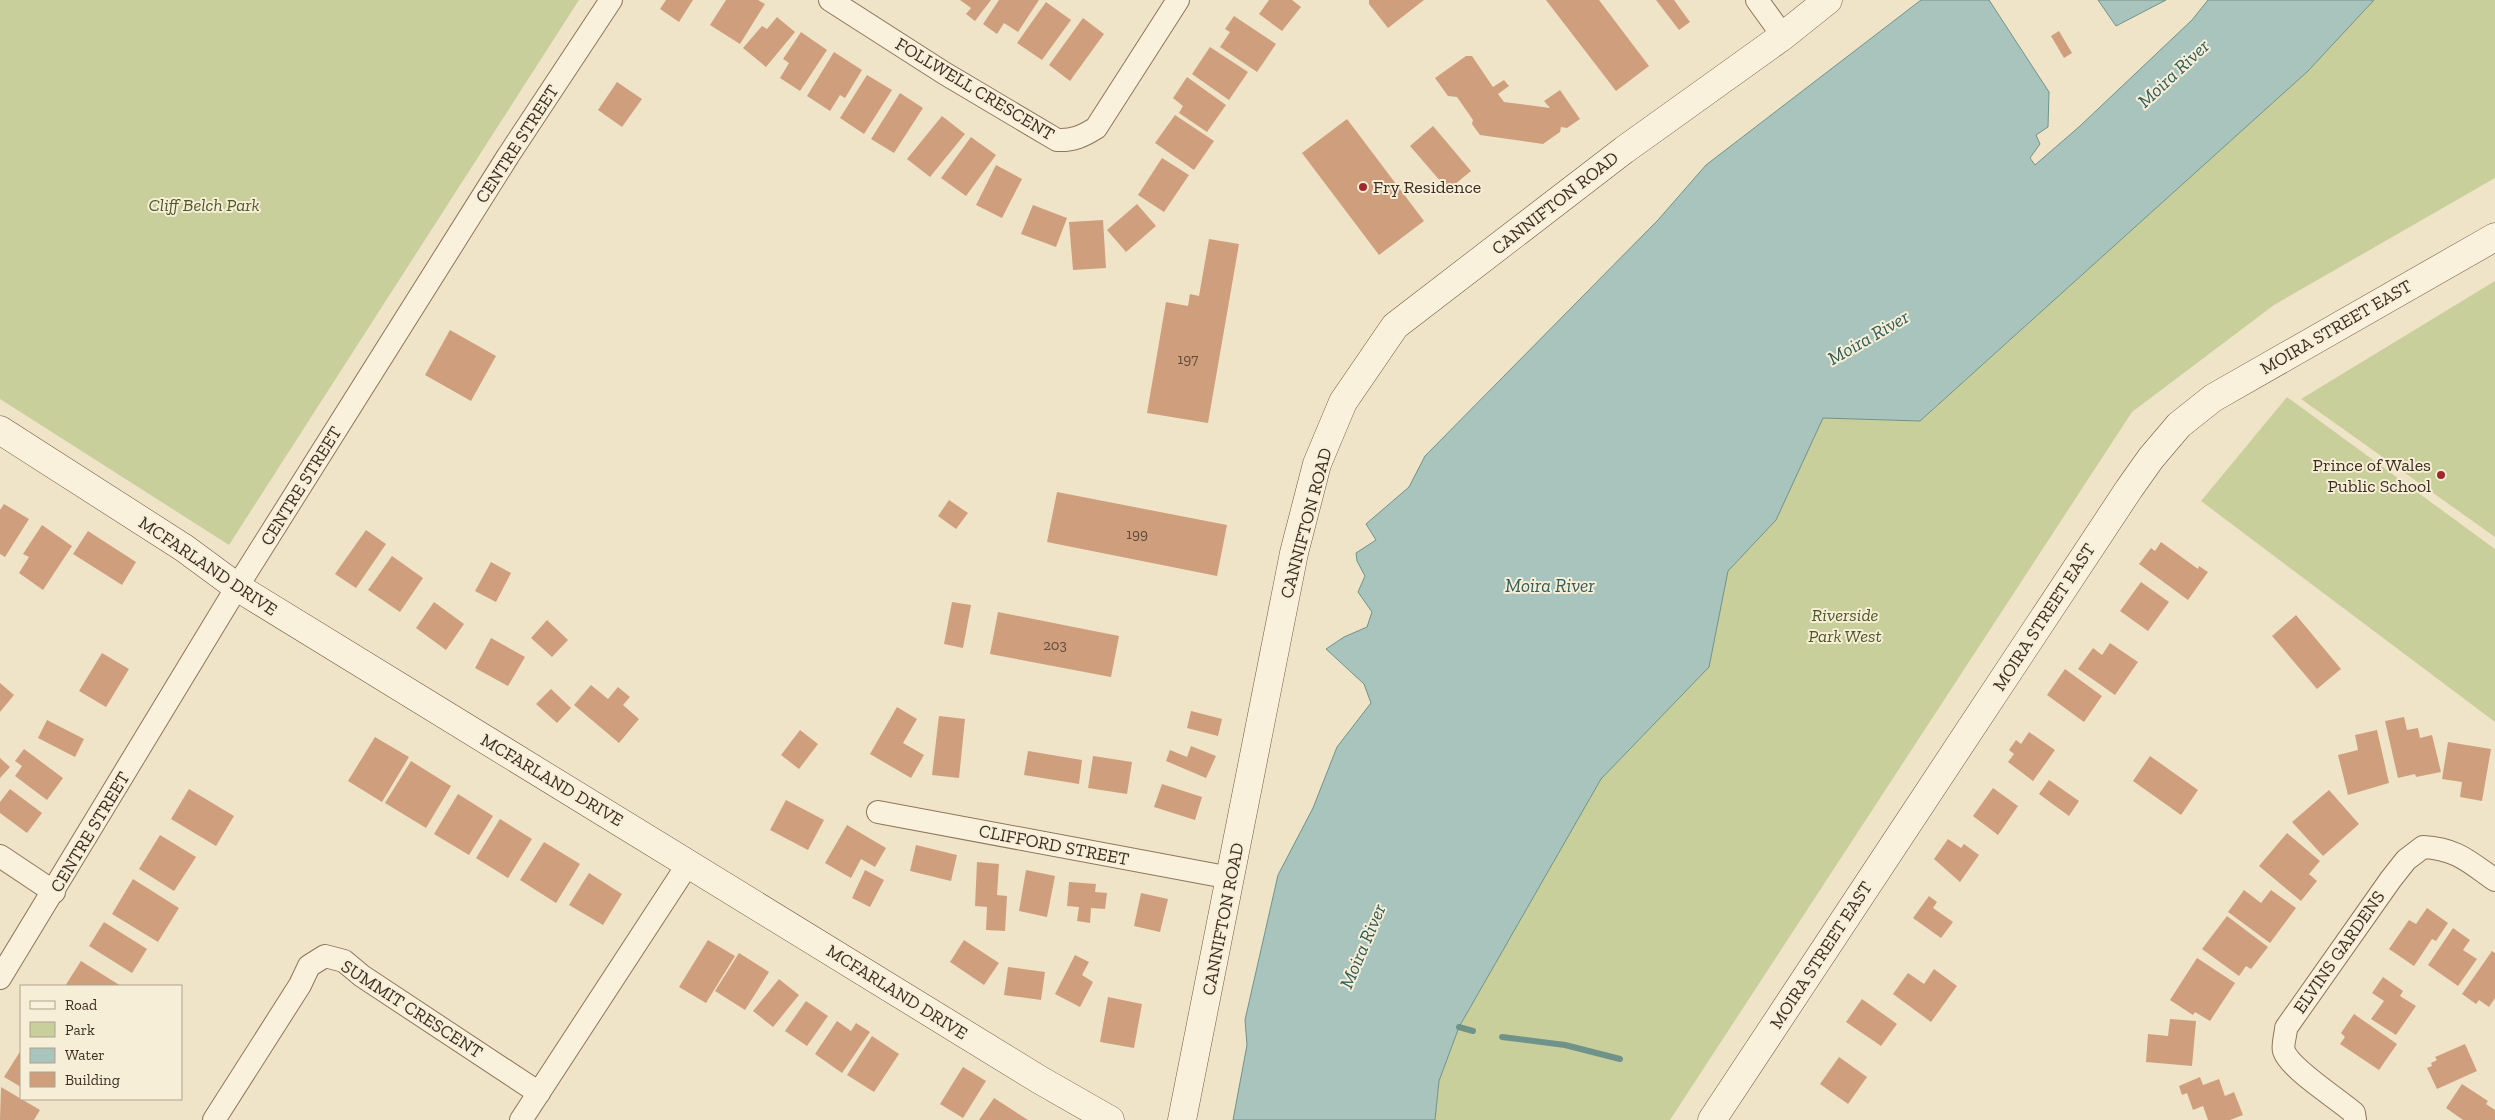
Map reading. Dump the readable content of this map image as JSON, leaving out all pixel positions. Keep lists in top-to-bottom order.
{
  "streets": {
    "street": [
      "FOLLWELL CRESCENT",
      "CENTRE STREET",
      "CANNIFTON ROAD",
      "MOIRA STREET EAST",
      "MCFARLAND DRIVE",
      "CLIFFORD STREET",
      "ELVINS GARDENS",
      "SUMMIT CRESCENT"
    ]
  },
  "crossings": [
    ["CENTRE STREET", "MCFARLAND DRIVE"],
    ["CANNIFTON ROAD", "CLIFFORD STREET"]
  ],
  "water": ["Moira River"],
  "parks": ["Cliff Belch Park", "Riverside Park West"],
  "places": ["Fry Residence", "Prince of Wales Public School"],
  "house_numbers": ["197", "199", "203"],
  "legend": [
    "Road",
    "Park",
    "Water",
    "Building"
  ]
}
